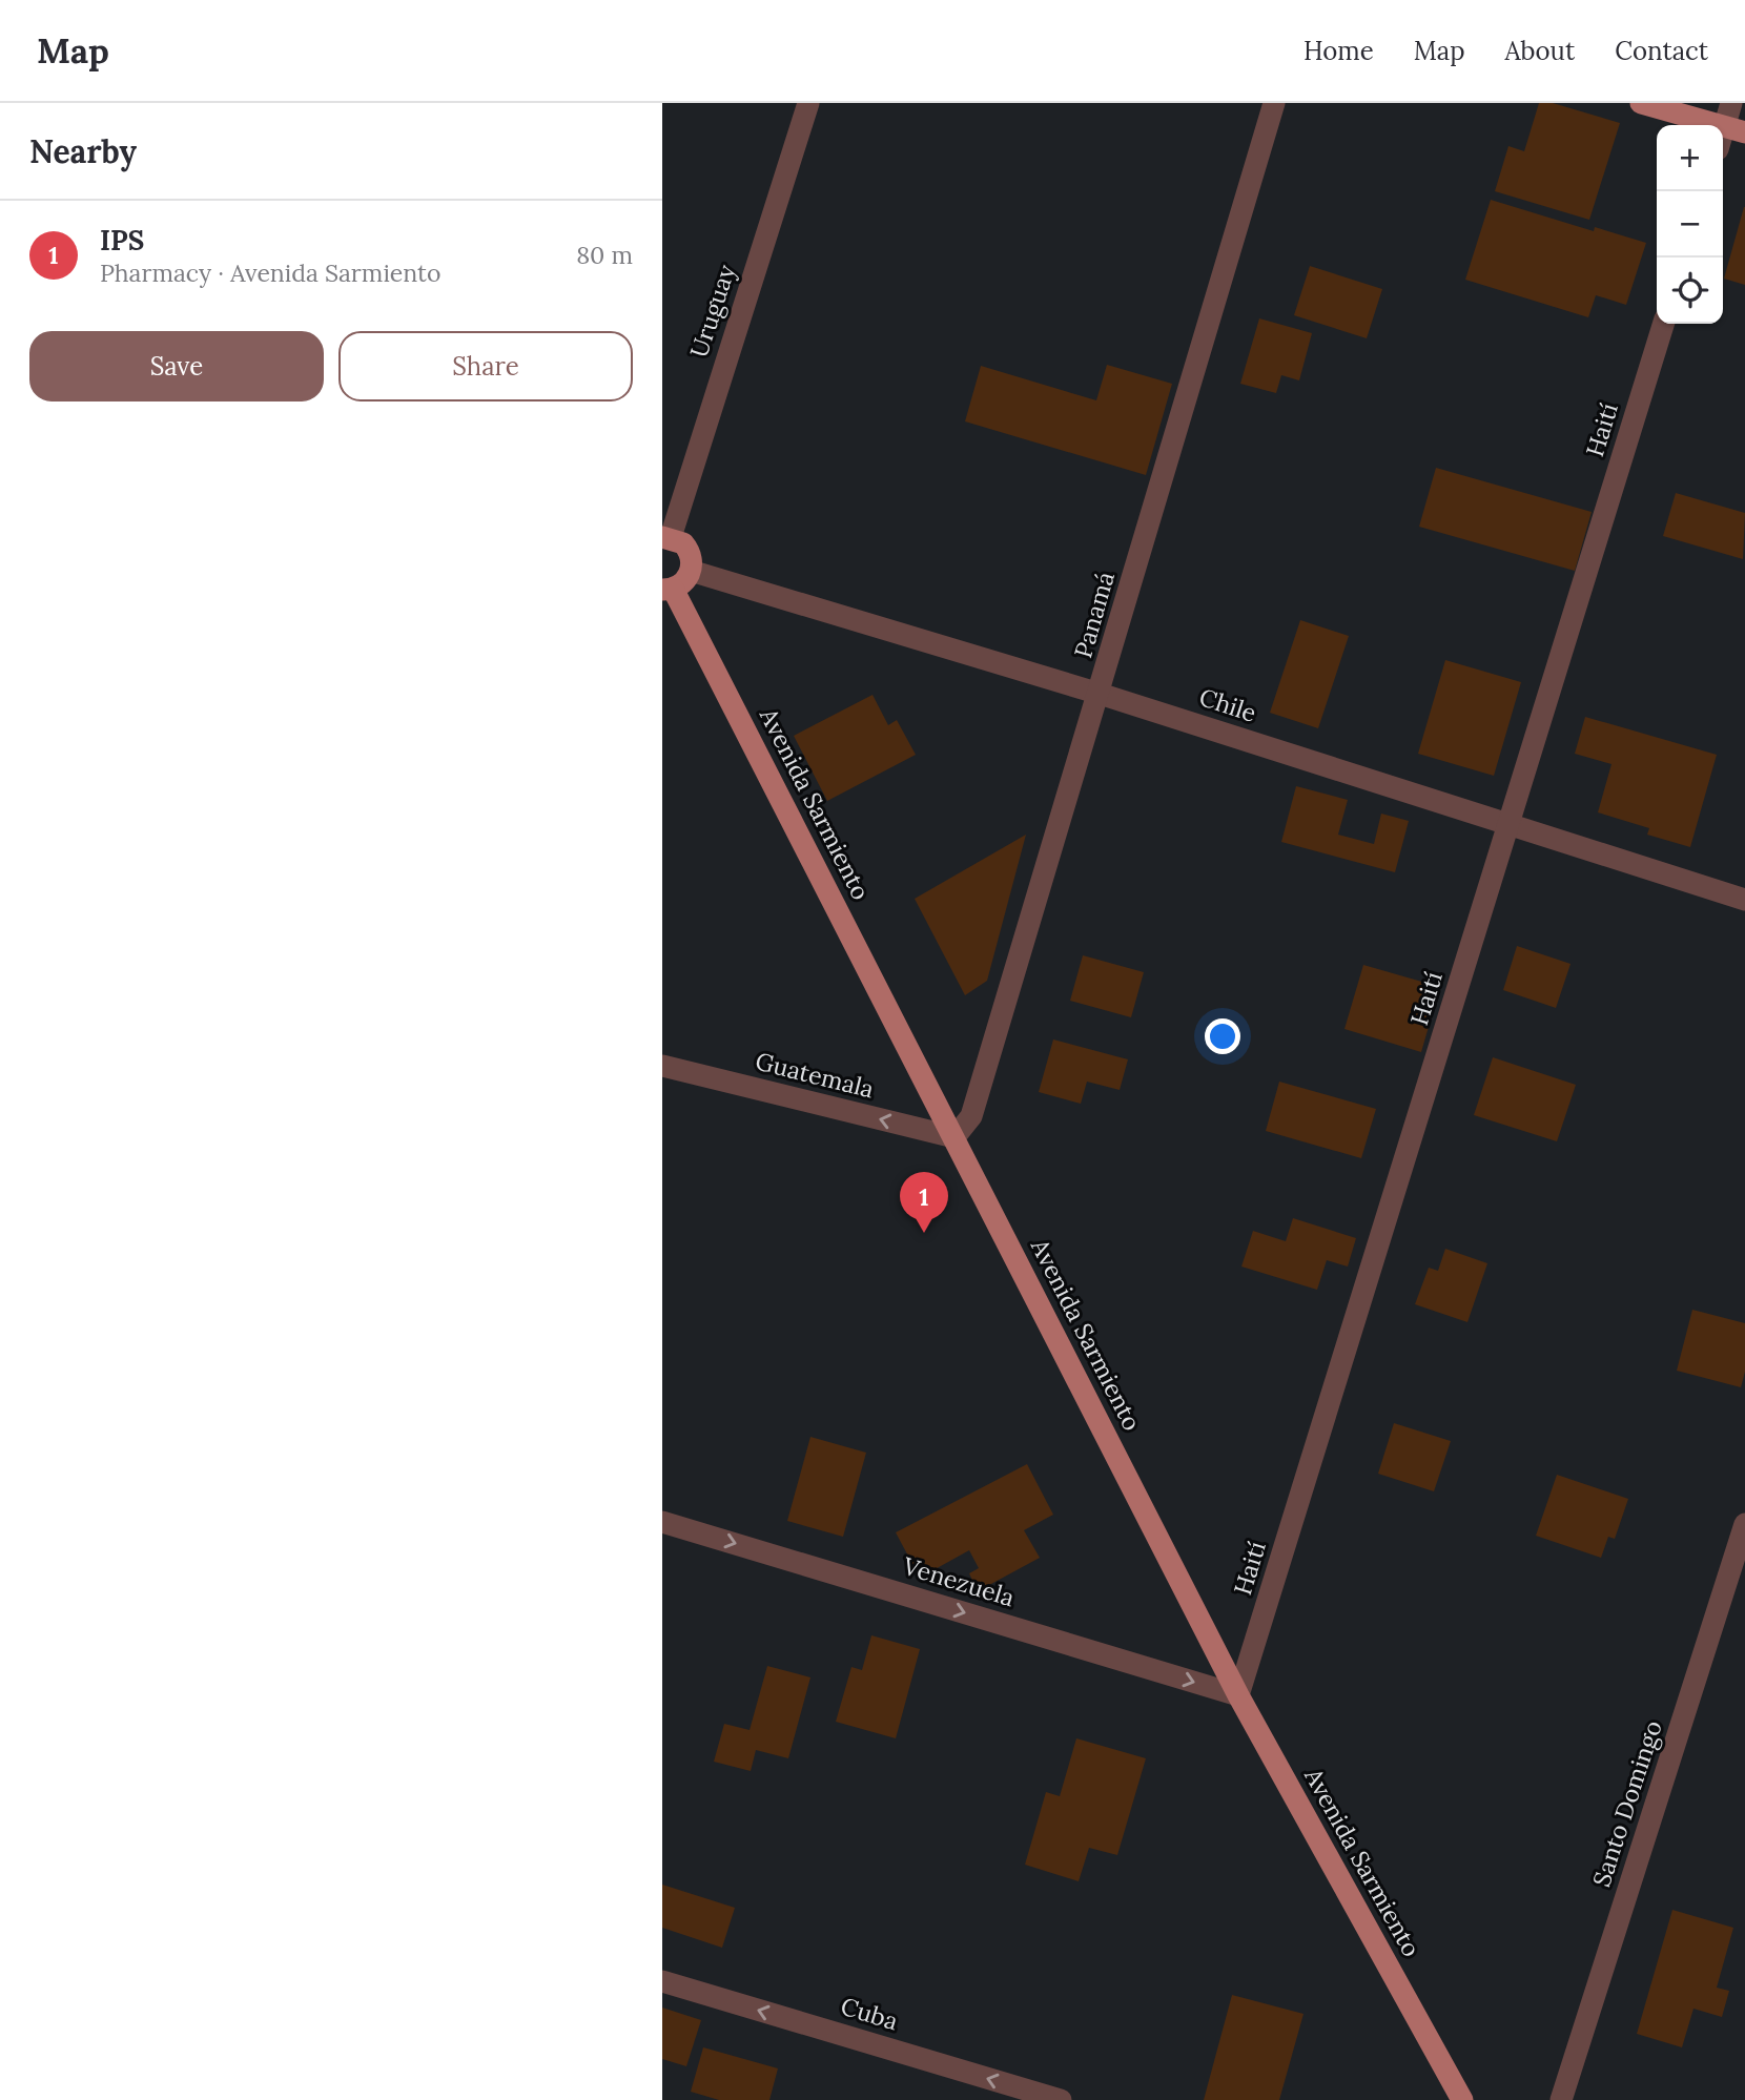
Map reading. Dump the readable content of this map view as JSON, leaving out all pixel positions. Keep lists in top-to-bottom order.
{
  "streets": {
    "main road": ["Avenida Sarmiento"],
    "street": [
      "Uruguay",
      "Haití",
      "Panamá",
      "Chile",
      "Guatemala",
      "Venezuela",
      "Santo Domingo",
      "Cuba"
    ]
  },
  "crossings": [
    ["Haití", "Chile"],
    ["Haití", "Avenida Sarmiento"],
    ["Haití", "Venezuela"],
    ["Panamá", "Chile"],
    ["Panamá", "Avenida Sarmiento"],
    ["Panamá", "Guatemala"],
    ["Avenida Sarmiento", "Guatemala"],
    ["Avenida Sarmiento", "Venezuela"]
  ],
  "one_way": ["Guatemala", "Venezuela", "Cuba"],
  "page": {
    "header": "Map",
    "nav": [
      "Home",
      "Map",
      "About",
      "Contact"
    ],
    "heading": "Nearby",
    "map_buttons": ["+", "−"],
    "list": [
      {
        "mark": "1",
        "name": "IPS",
        "note": "Pharmacy · Avenida Sarmiento",
        "value": "80 m"
      }
    ],
    "buttons": ["Save", "Share"],
    "pins": "1"
  }
}
